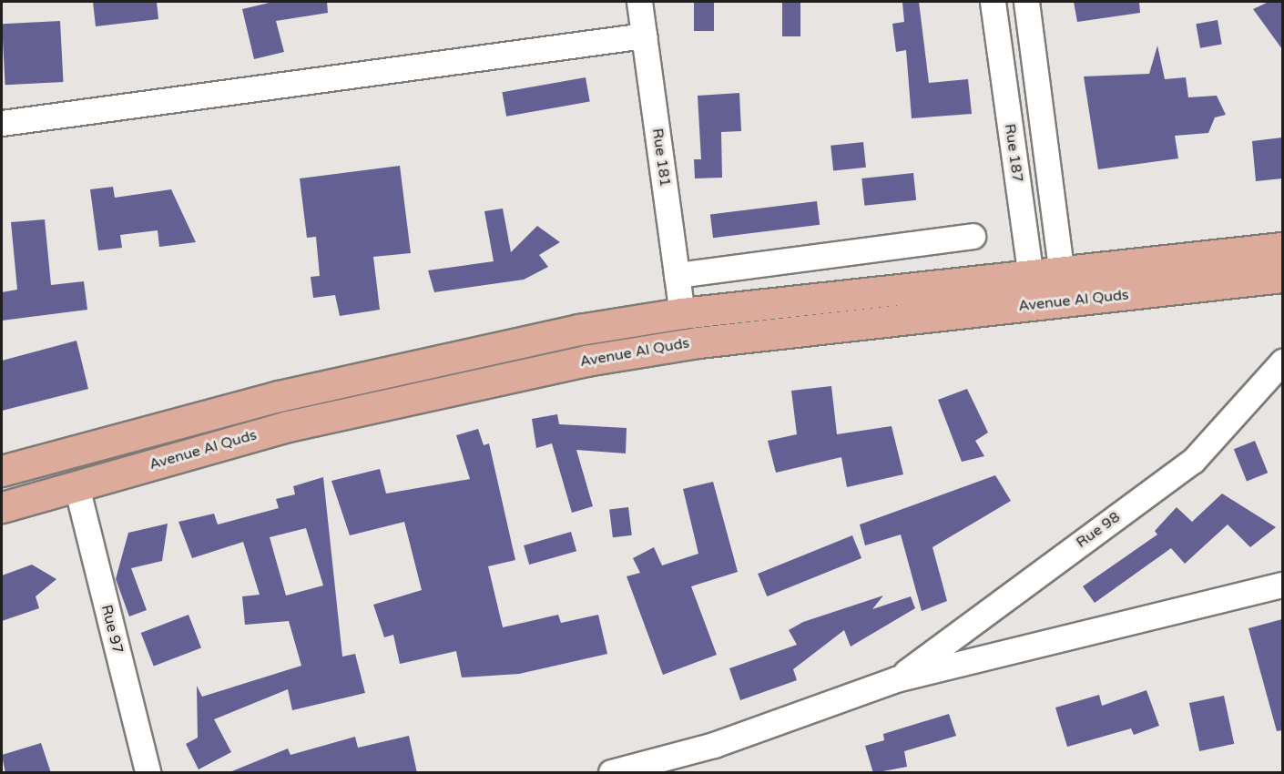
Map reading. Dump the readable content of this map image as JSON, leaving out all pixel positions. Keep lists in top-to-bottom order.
{
  "streets": {
    "main road": ["Avenue Al Quds"],
    "street": [
      "Rue 187",
      "Rue 181",
      "Rue 98",
      "Rue 97"
    ]
  },
  "crossings": [
    ["Rue 187", "Avenue Al Quds"],
    ["Rue 181", "Avenue Al Quds"],
    ["Avenue Al Quds", "Rue 97"]
  ]
}
